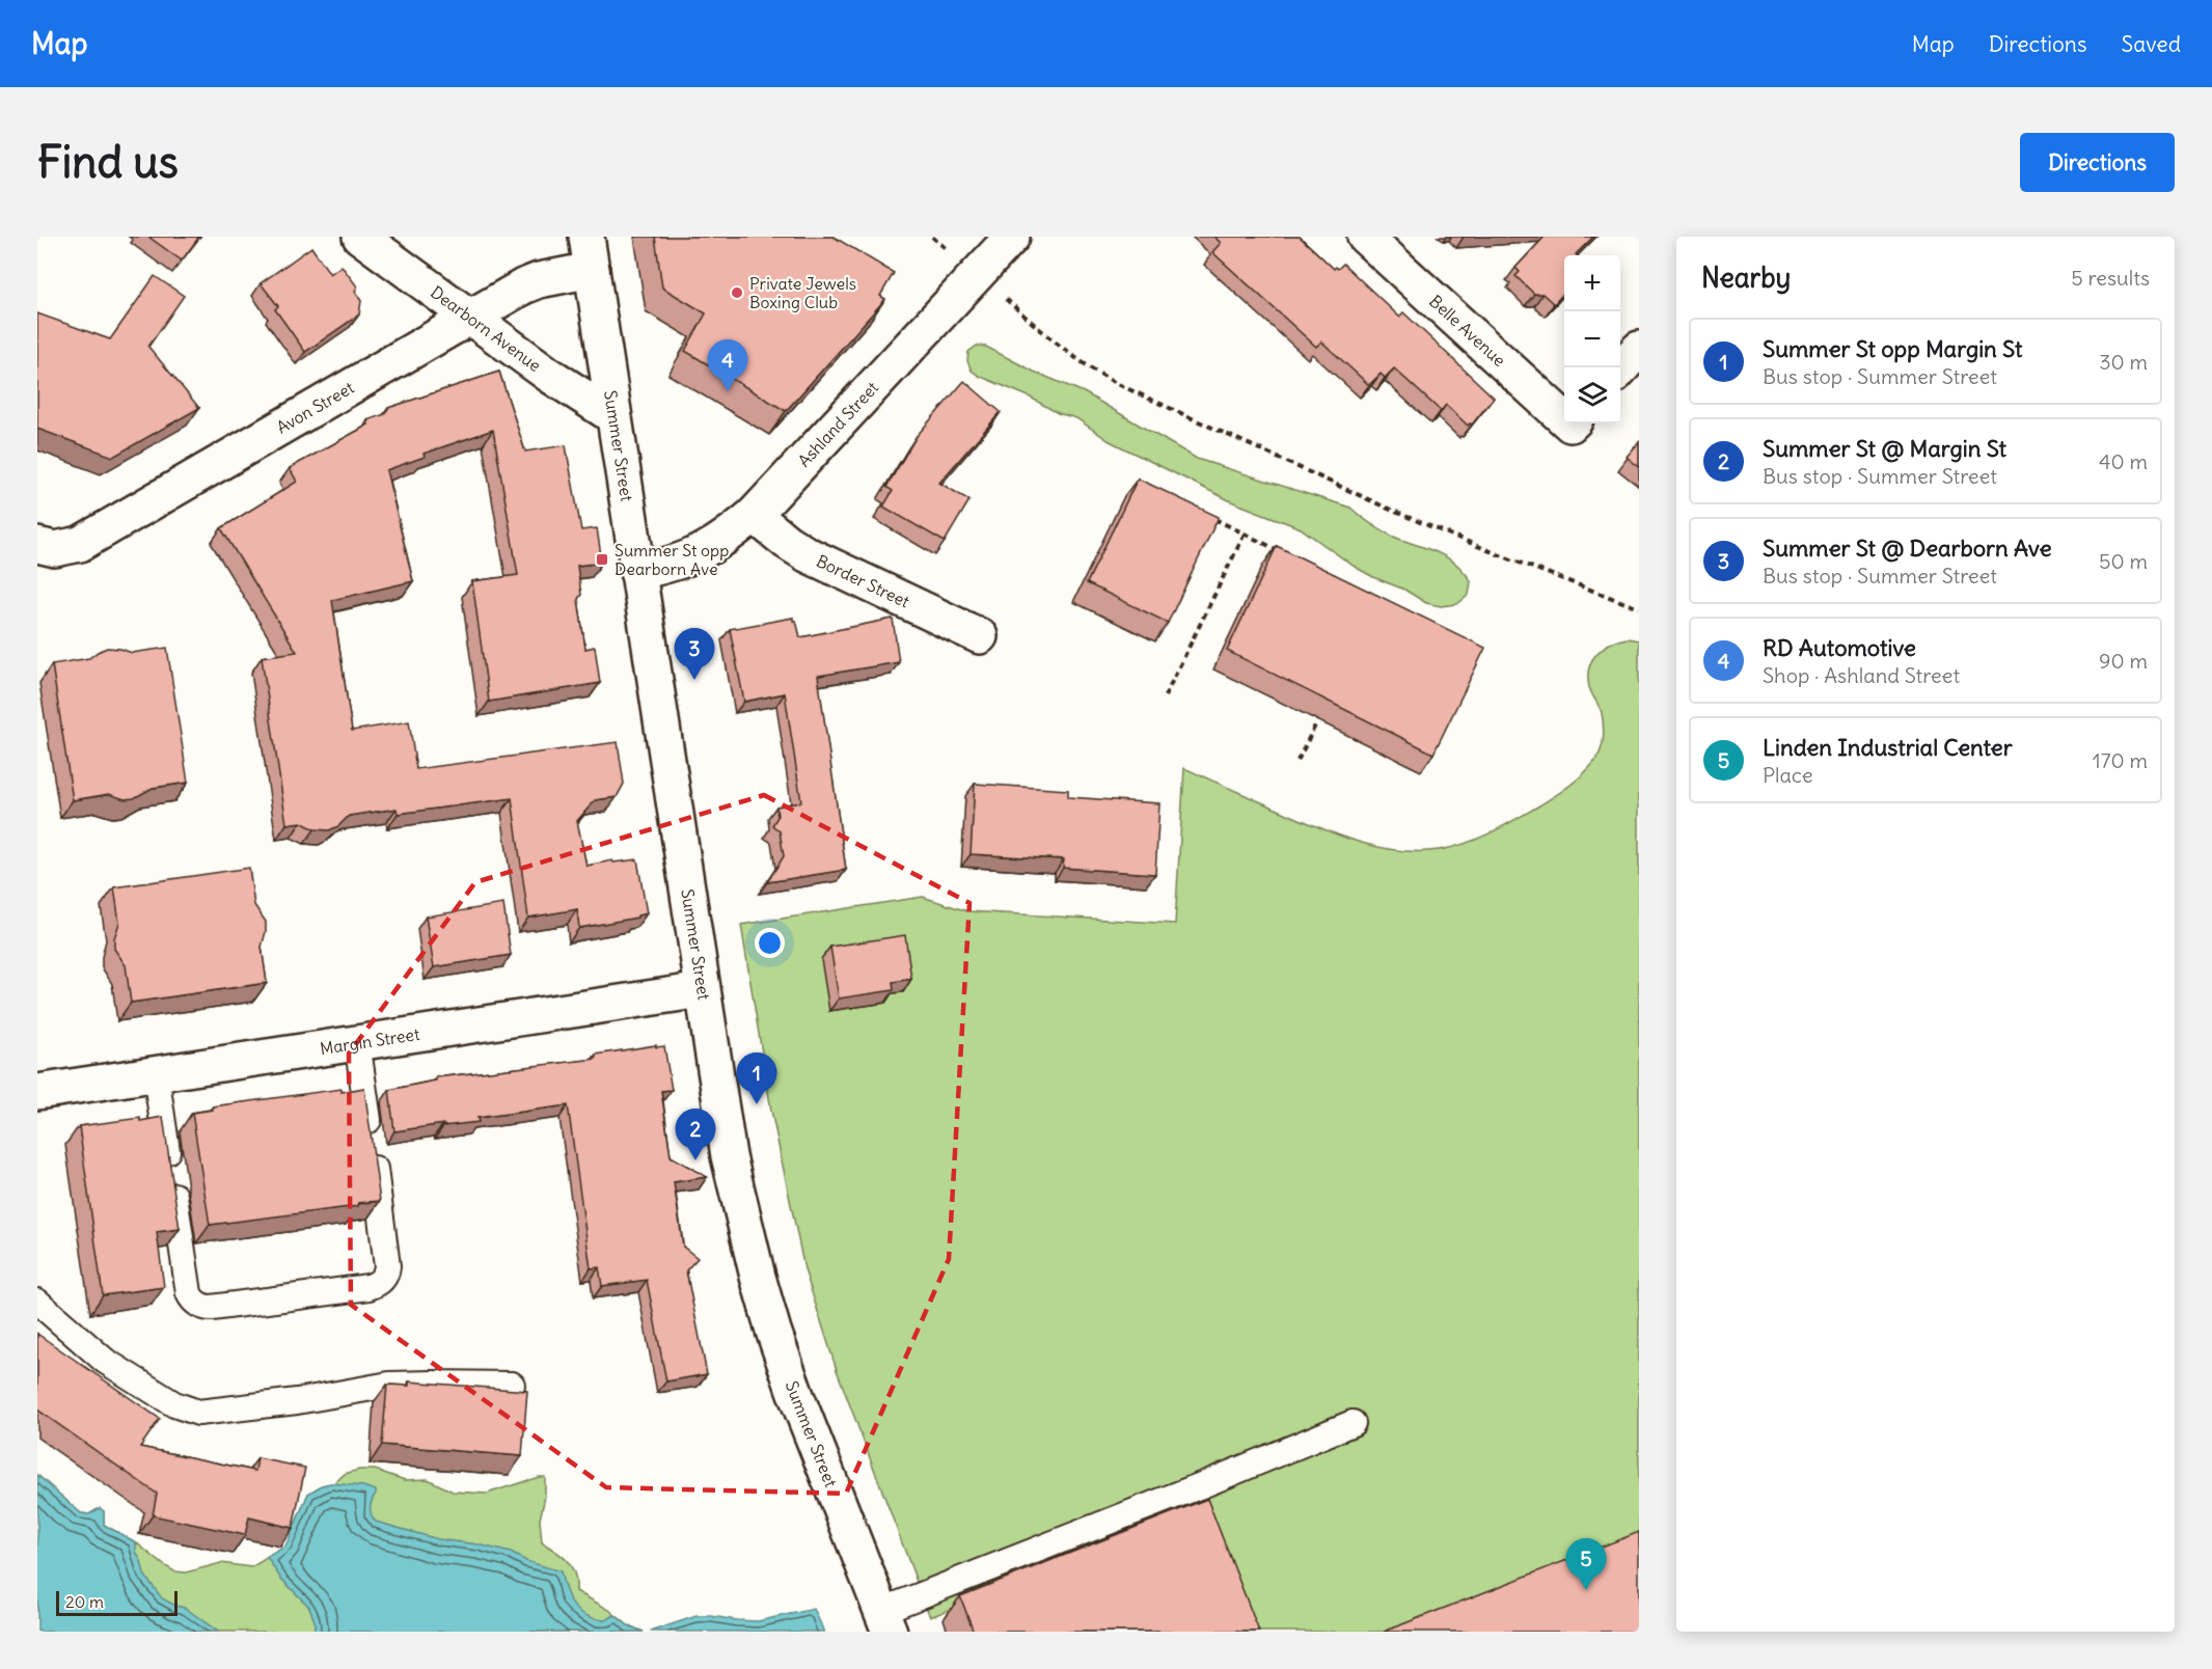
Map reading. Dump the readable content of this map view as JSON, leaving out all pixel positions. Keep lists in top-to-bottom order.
{
  "streets": {
    "street": [
      "Dearborn Avenue",
      "Belle Avenue",
      "Avon Street",
      "Ashland Street",
      "Summer Street",
      "Border Street",
      "Margin Street"
    ]
  },
  "crossings": [
    ["Dearborn Avenue", "Avon Street"],
    ["Dearborn Avenue", "Summer Street"],
    ["Avon Street", "Summer Street"],
    ["Ashland Street", "Summer Street"],
    ["Ashland Street", "Border Street"],
    ["Summer Street", "Margin Street"]
  ],
  "places": {
    "other": ["Private Jewels Boxing Club"],
    "transit": ["Summer St opp Dearborn Ave"]
  },
  "scale_bar": "20 m",
  "page": {
    "header": "Map",
    "nav": ["Map", "Directions", "Saved"],
    "buttons": "Directions",
    "title": "Find us",
    "heading": ["Nearby", "5 results"],
    "map_buttons": ["+", "−"],
    "list": [
      {
        "mark": "1",
        "name": "Summer St opp Margin St",
        "note": "Bus stop · Summer Street",
        "value": "30 m"
      },
      {
        "mark": "2",
        "name": "Summer St @ Margin St",
        "note": "Bus stop · Summer Street",
        "value": "40 m"
      },
      {
        "mark": "3",
        "name": "Summer St @ Dearborn Ave",
        "note": "Bus stop · Summer Street",
        "value": "50 m"
      },
      {
        "mark": "4",
        "name": "RD Automotive",
        "note": "Shop · Ashland Street",
        "value": "90 m"
      },
      {
        "mark": "5",
        "name": "Linden Industrial Center",
        "note": "Place",
        "value": "170 m"
      }
    ],
    "pins": [
      "4",
      "3",
      "1",
      "2",
      "5"
    ],
    "scale": "20 m"
  }
}
